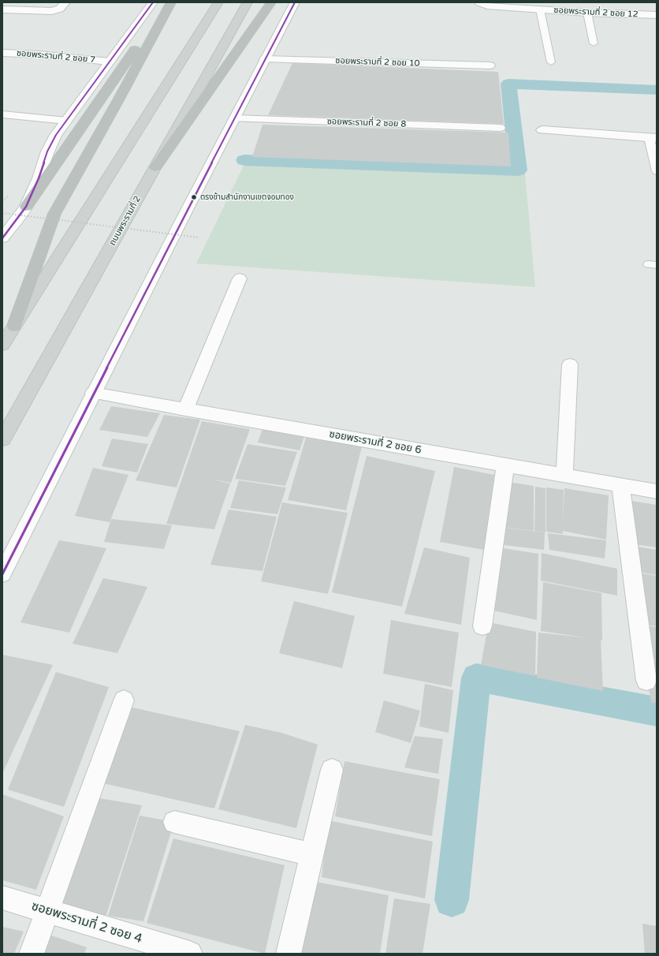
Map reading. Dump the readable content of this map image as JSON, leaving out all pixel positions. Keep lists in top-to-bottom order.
{
  "streets": {
    "main road": ["ถนนพระรามที่ 2"],
    "street": [
      "ซอยพระรามที่ 2 ซอย 12",
      "ซอยพระรามที่ 2 ซอย 7",
      "ซอยพระรามที่ 2 ซอย 10",
      "ซอยพระรามที่ 2 ซอย 8",
      "ซอยพระรามที่ 2 ซอย 6",
      "ซอยพระรามที่ 2 ซอย 4"
    ]
  },
  "places": ["ตรงข้ามสำนักงานเขตจอมทอง"]
}
